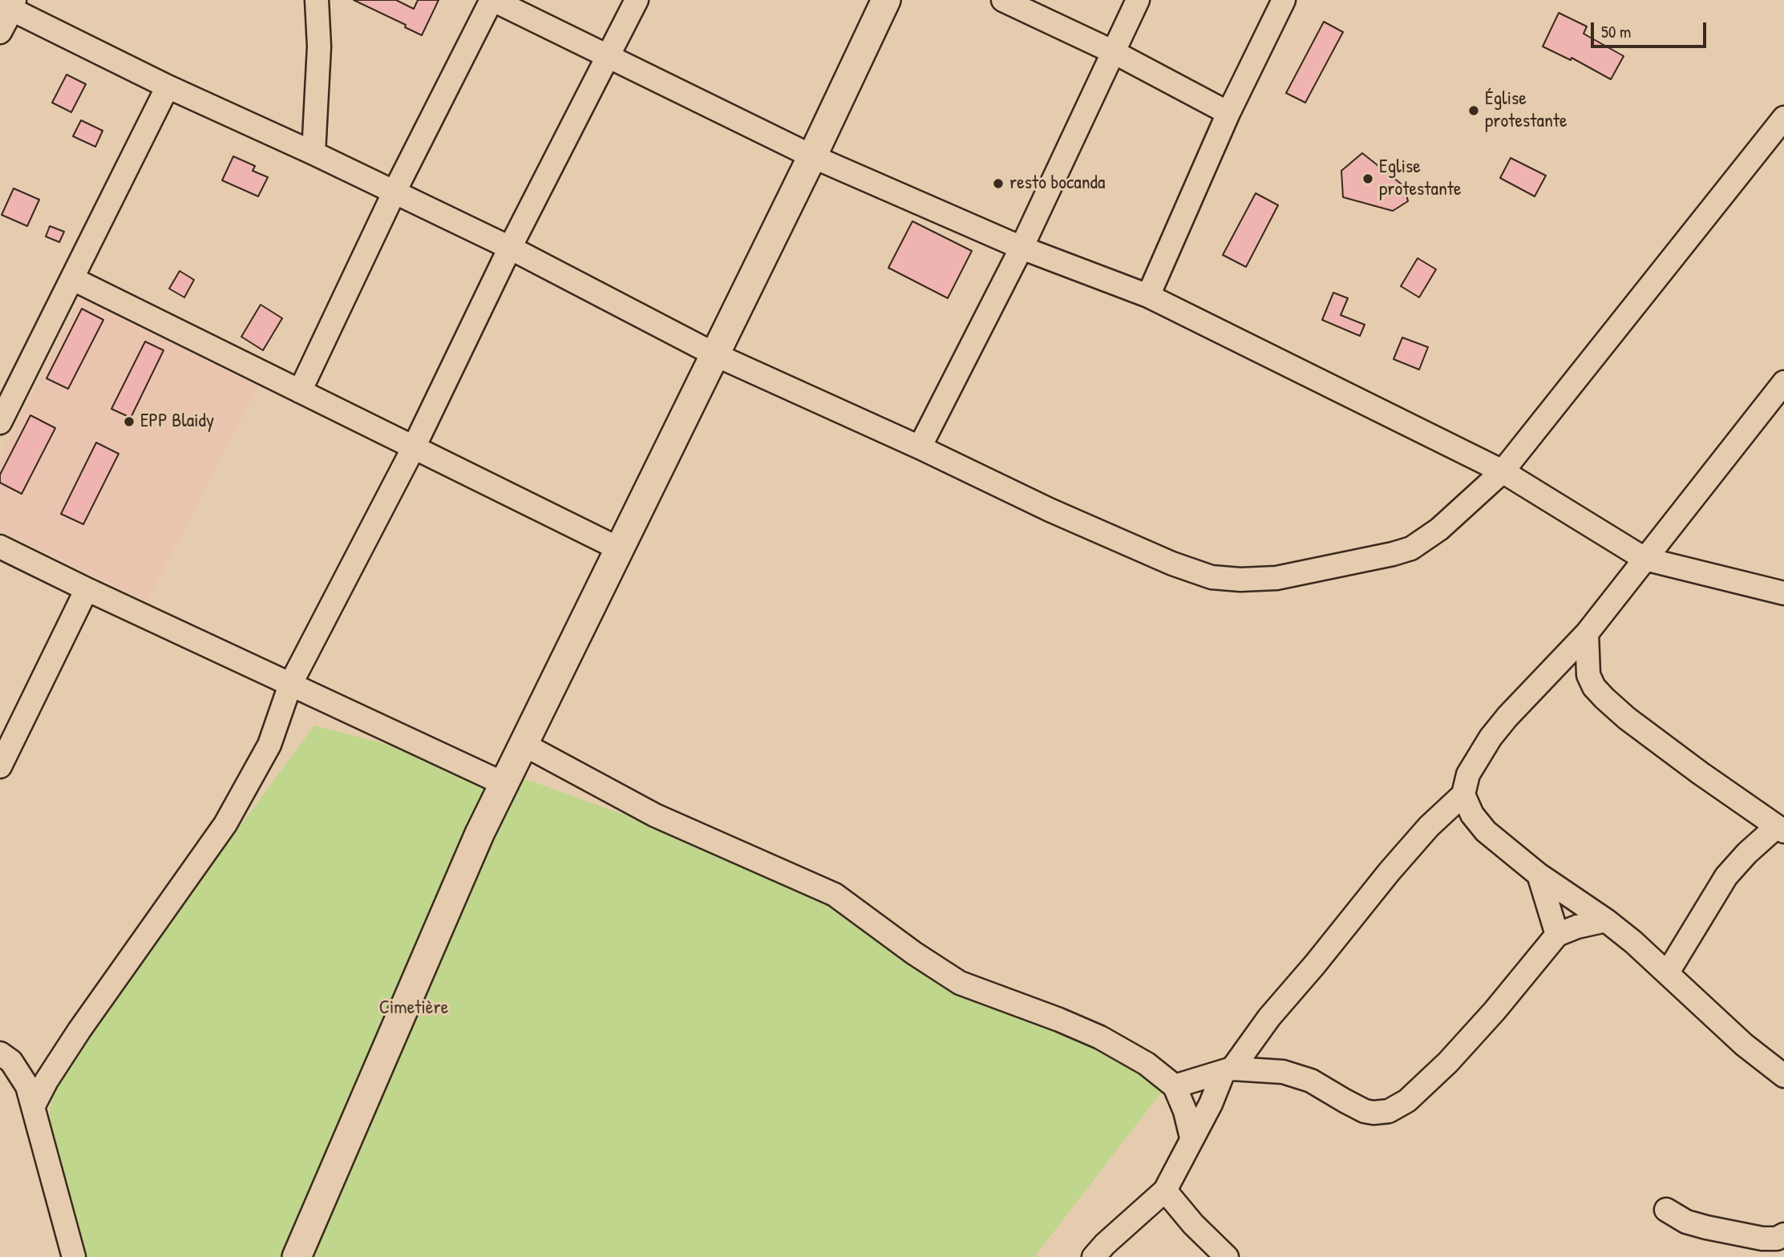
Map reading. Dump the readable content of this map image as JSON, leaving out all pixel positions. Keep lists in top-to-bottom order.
{
  "parks": ["Cimetière"],
  "places": [
    "Église protestante",
    "Eglise protestante",
    "resto bocanda",
    "EPP Blaidy"
  ],
  "scale_bar": "50 m"
}
